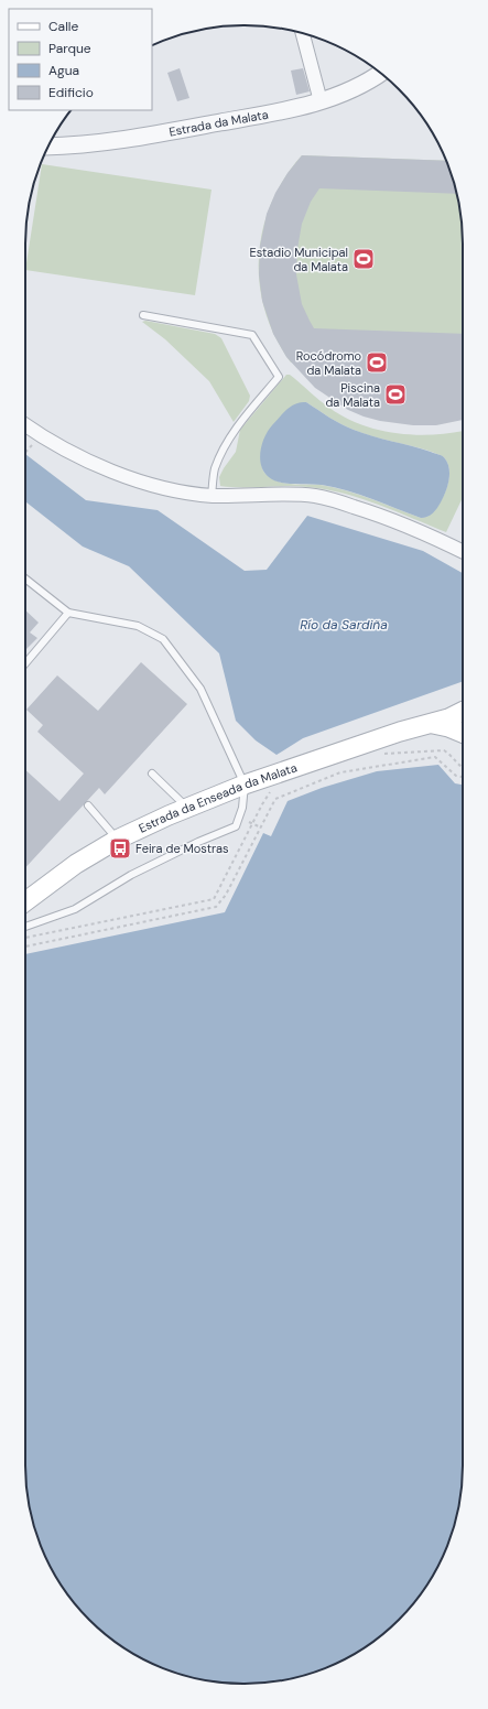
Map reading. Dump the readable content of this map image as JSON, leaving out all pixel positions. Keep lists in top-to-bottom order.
{
  "streets": {
    "main road": ["Estrada da Enseada da Malata"],
    "street": ["Estrada da Malata"]
  },
  "water": ["Río da Sardiña"],
  "places": {
    "sports": ["Estadio Municipal da Malata", "Rocódromo da Malata", "Piscina da Malata"],
    "bus stop": ["Feira de Mostras"]
  },
  "legend": [
    "Calle",
    "Parque",
    "Agua",
    "Edificio"
  ]
}
